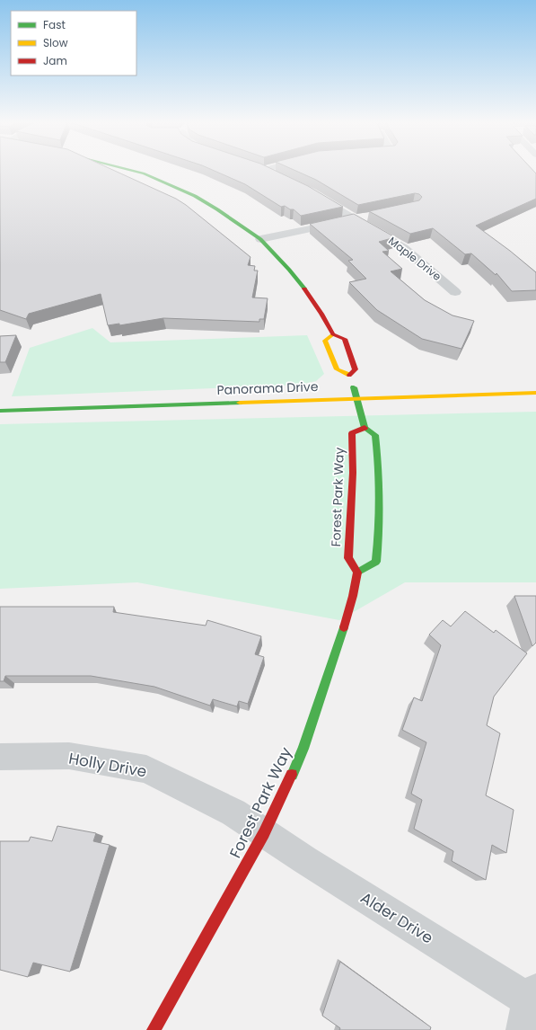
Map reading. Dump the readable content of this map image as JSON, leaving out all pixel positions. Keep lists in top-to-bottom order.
{
  "streets": {
    "street": [
      "Maple Drive",
      "Panorama Drive",
      "Forest Park Way",
      "Holly Drive",
      "Alder Drive"
    ]
  },
  "crossings": [
    ["Forest Park Way", "Holly Drive"],
    ["Forest Park Way", "Alder Drive"],
    ["Holly Drive", "Alder Drive"]
  ],
  "legend": ["Fast", "Slow", "Jam"]
}
